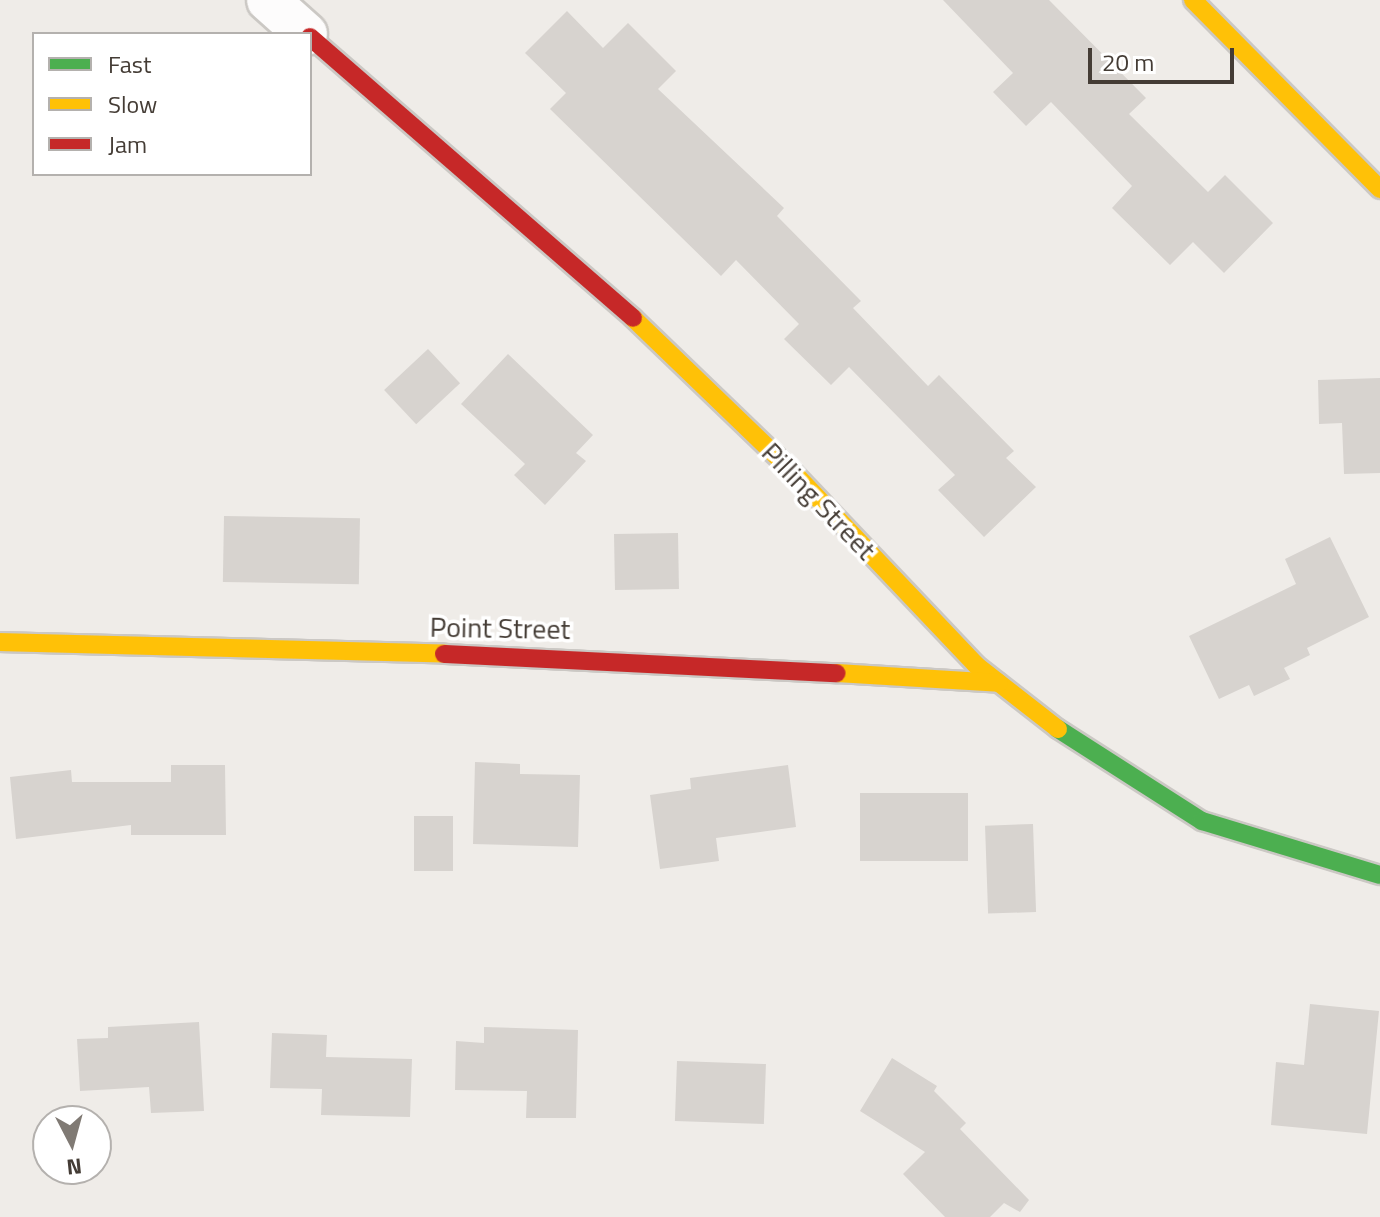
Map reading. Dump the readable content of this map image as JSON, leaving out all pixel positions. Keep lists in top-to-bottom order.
{
  "streets": {
    "street": ["Pilling Street", "Point Street"]
  },
  "crossings": [
    ["Pilling Street", "Point Street"]
  ],
  "legend": ["Fast", "Slow", "Jam"],
  "scale_bar": "20 m",
  "north": "bottom"
}
